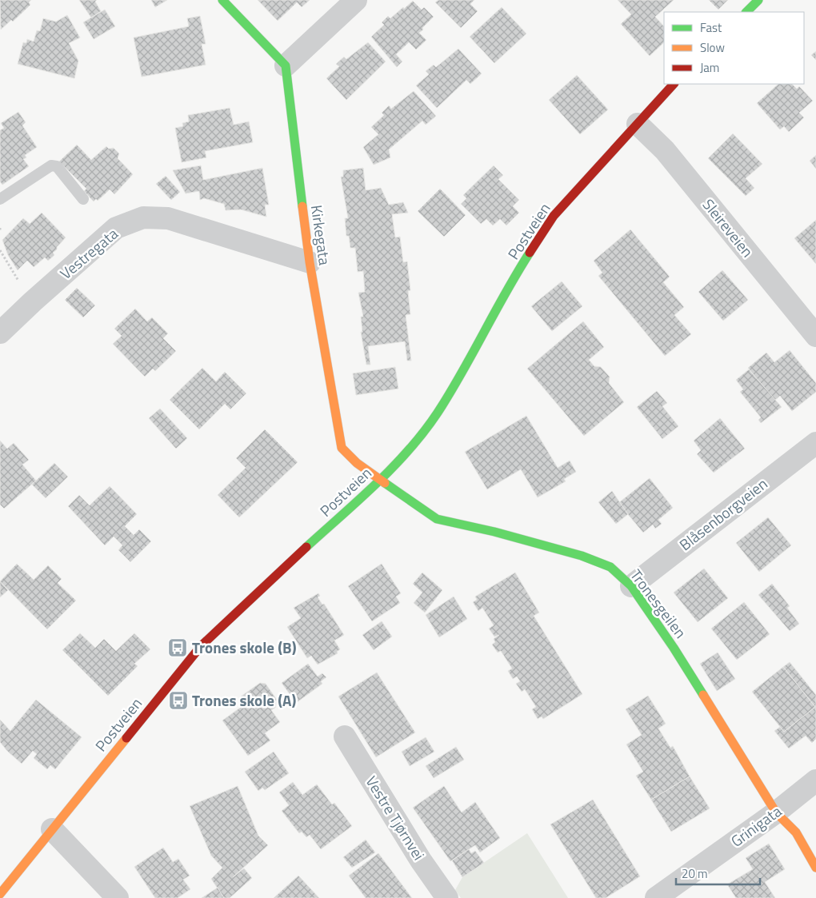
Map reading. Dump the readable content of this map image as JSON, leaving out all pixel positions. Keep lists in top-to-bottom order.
{
  "streets": {
    "street": [
      "Sleireveien",
      "Postveien",
      "Kirkegata",
      "Vestregata",
      "Blåsenborgveien",
      "Tronesgeilen",
      "Vestre Tjørnvei",
      "Grinigata"
    ]
  },
  "crossings": [
    ["Sleireveien", "Postveien"],
    ["Postveien", "Kirkegata"],
    ["Postveien", "Tronesgeilen"],
    ["Kirkegata", "Vestregata"],
    ["Kirkegata", "Tronesgeilen"],
    ["Blåsenborgveien", "Tronesgeilen"],
    ["Tronesgeilen", "Grinigata"]
  ],
  "places": {
    "bus stop": ["Trones skole (B)", "Trones skole (A)"]
  },
  "legend": ["Fast", "Slow", "Jam"],
  "scale_bar": "20 m"
}
